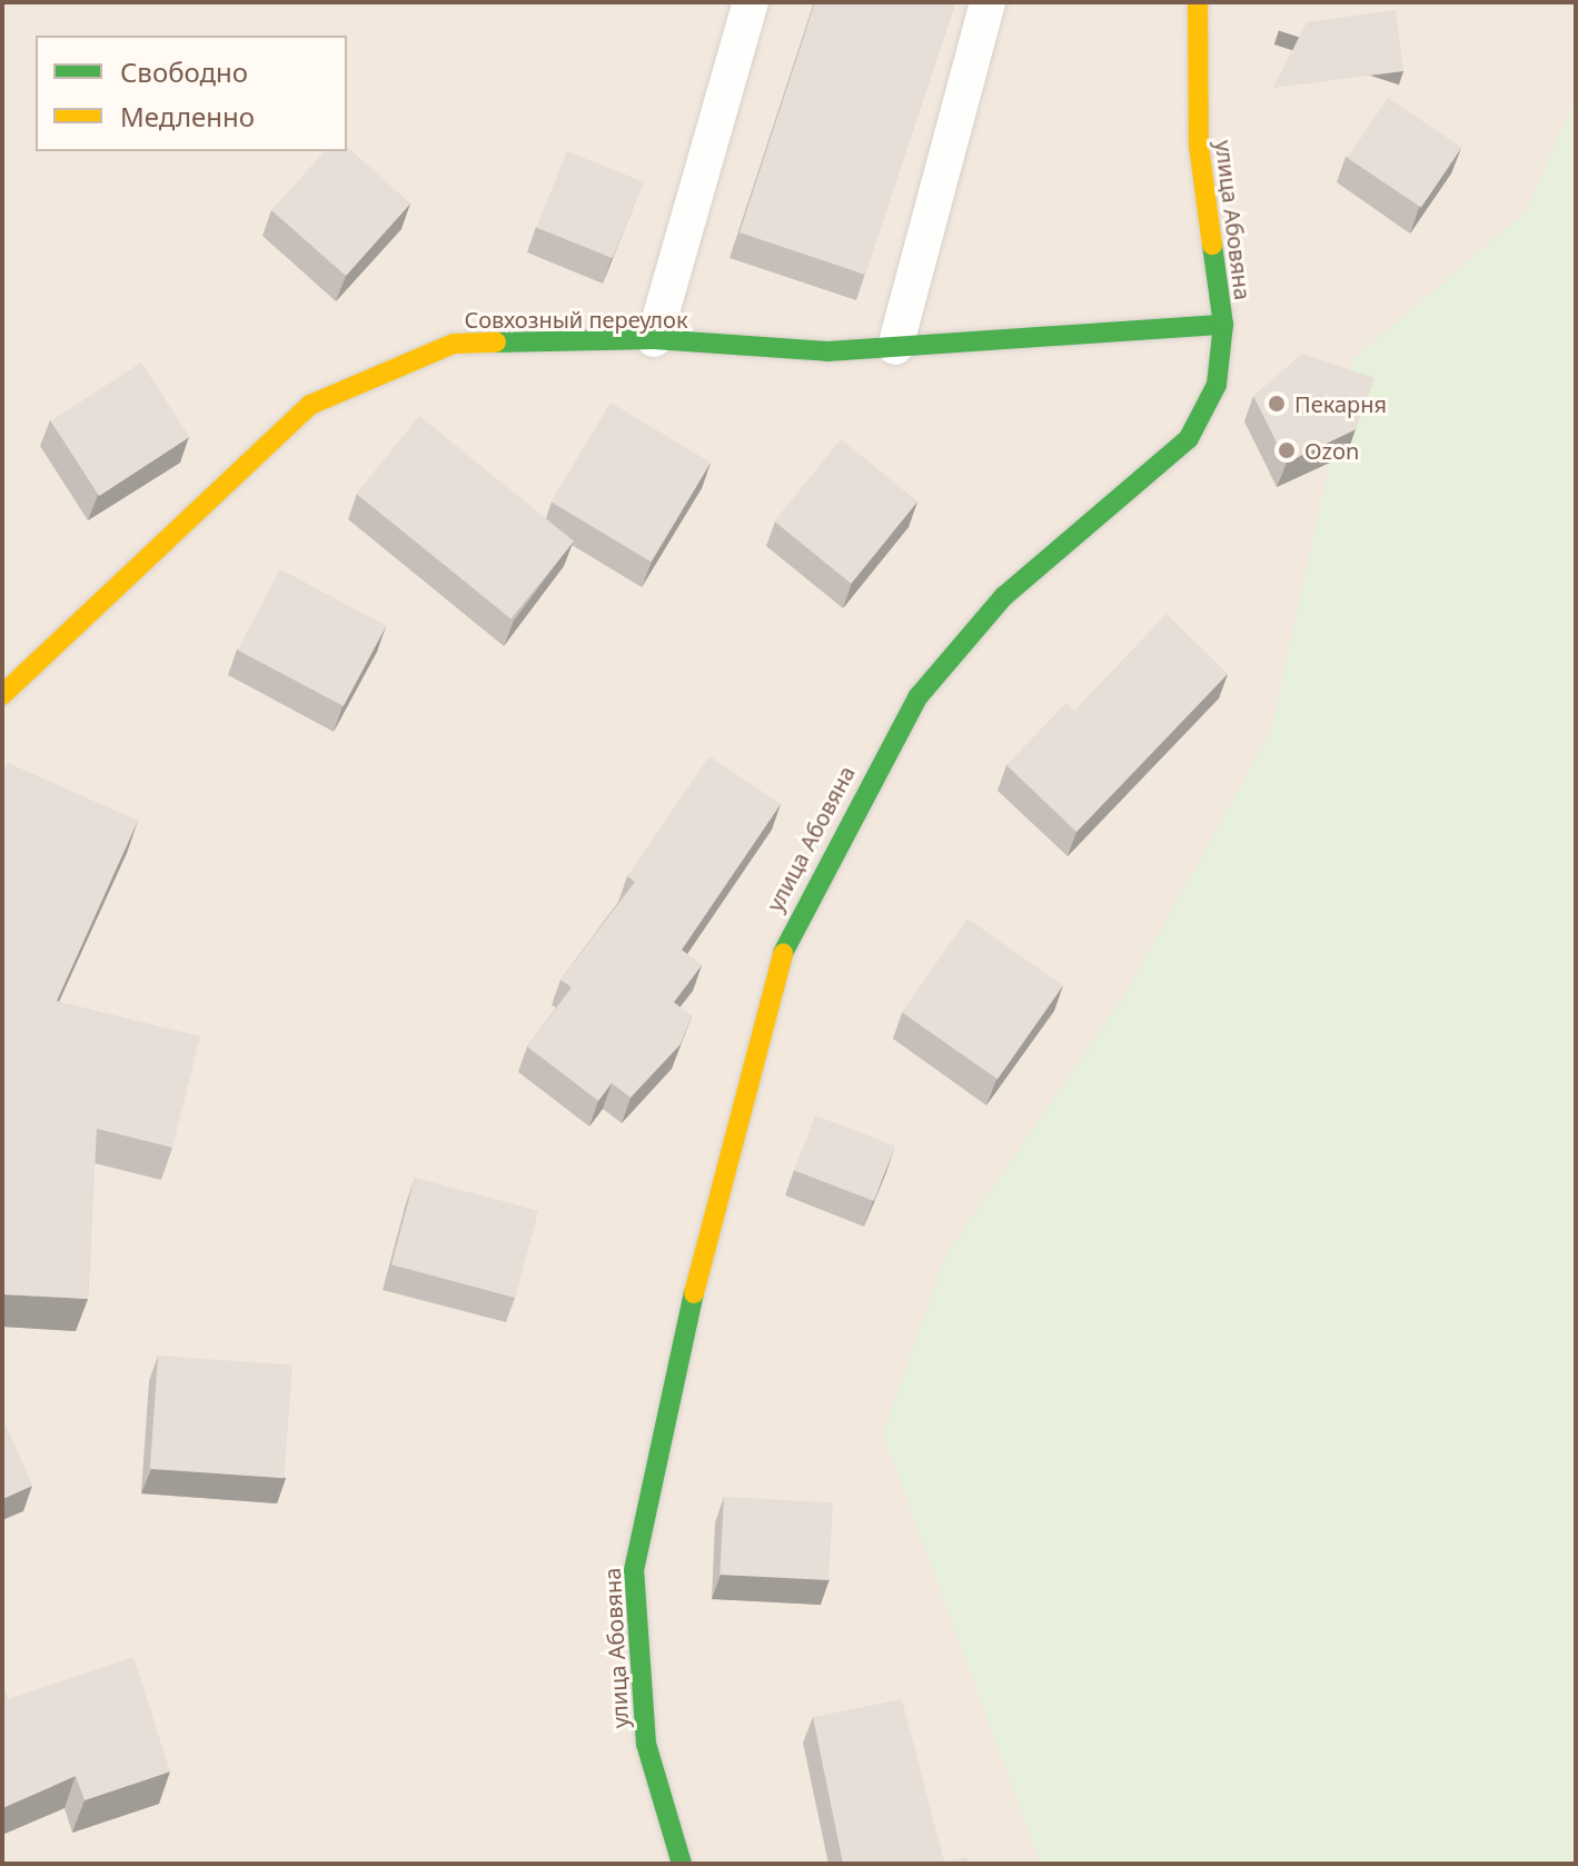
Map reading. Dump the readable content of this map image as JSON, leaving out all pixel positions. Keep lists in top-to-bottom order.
{
  "streets": {
    "street": ["улица Абовяна", "Совхозный переулок"]
  },
  "crossings": [
    ["улица Абовяна", "Совхозный переулок"]
  ],
  "places": ["Пекарня", "Ozon"],
  "legend": ["Свободно", "Медленно"]
}
